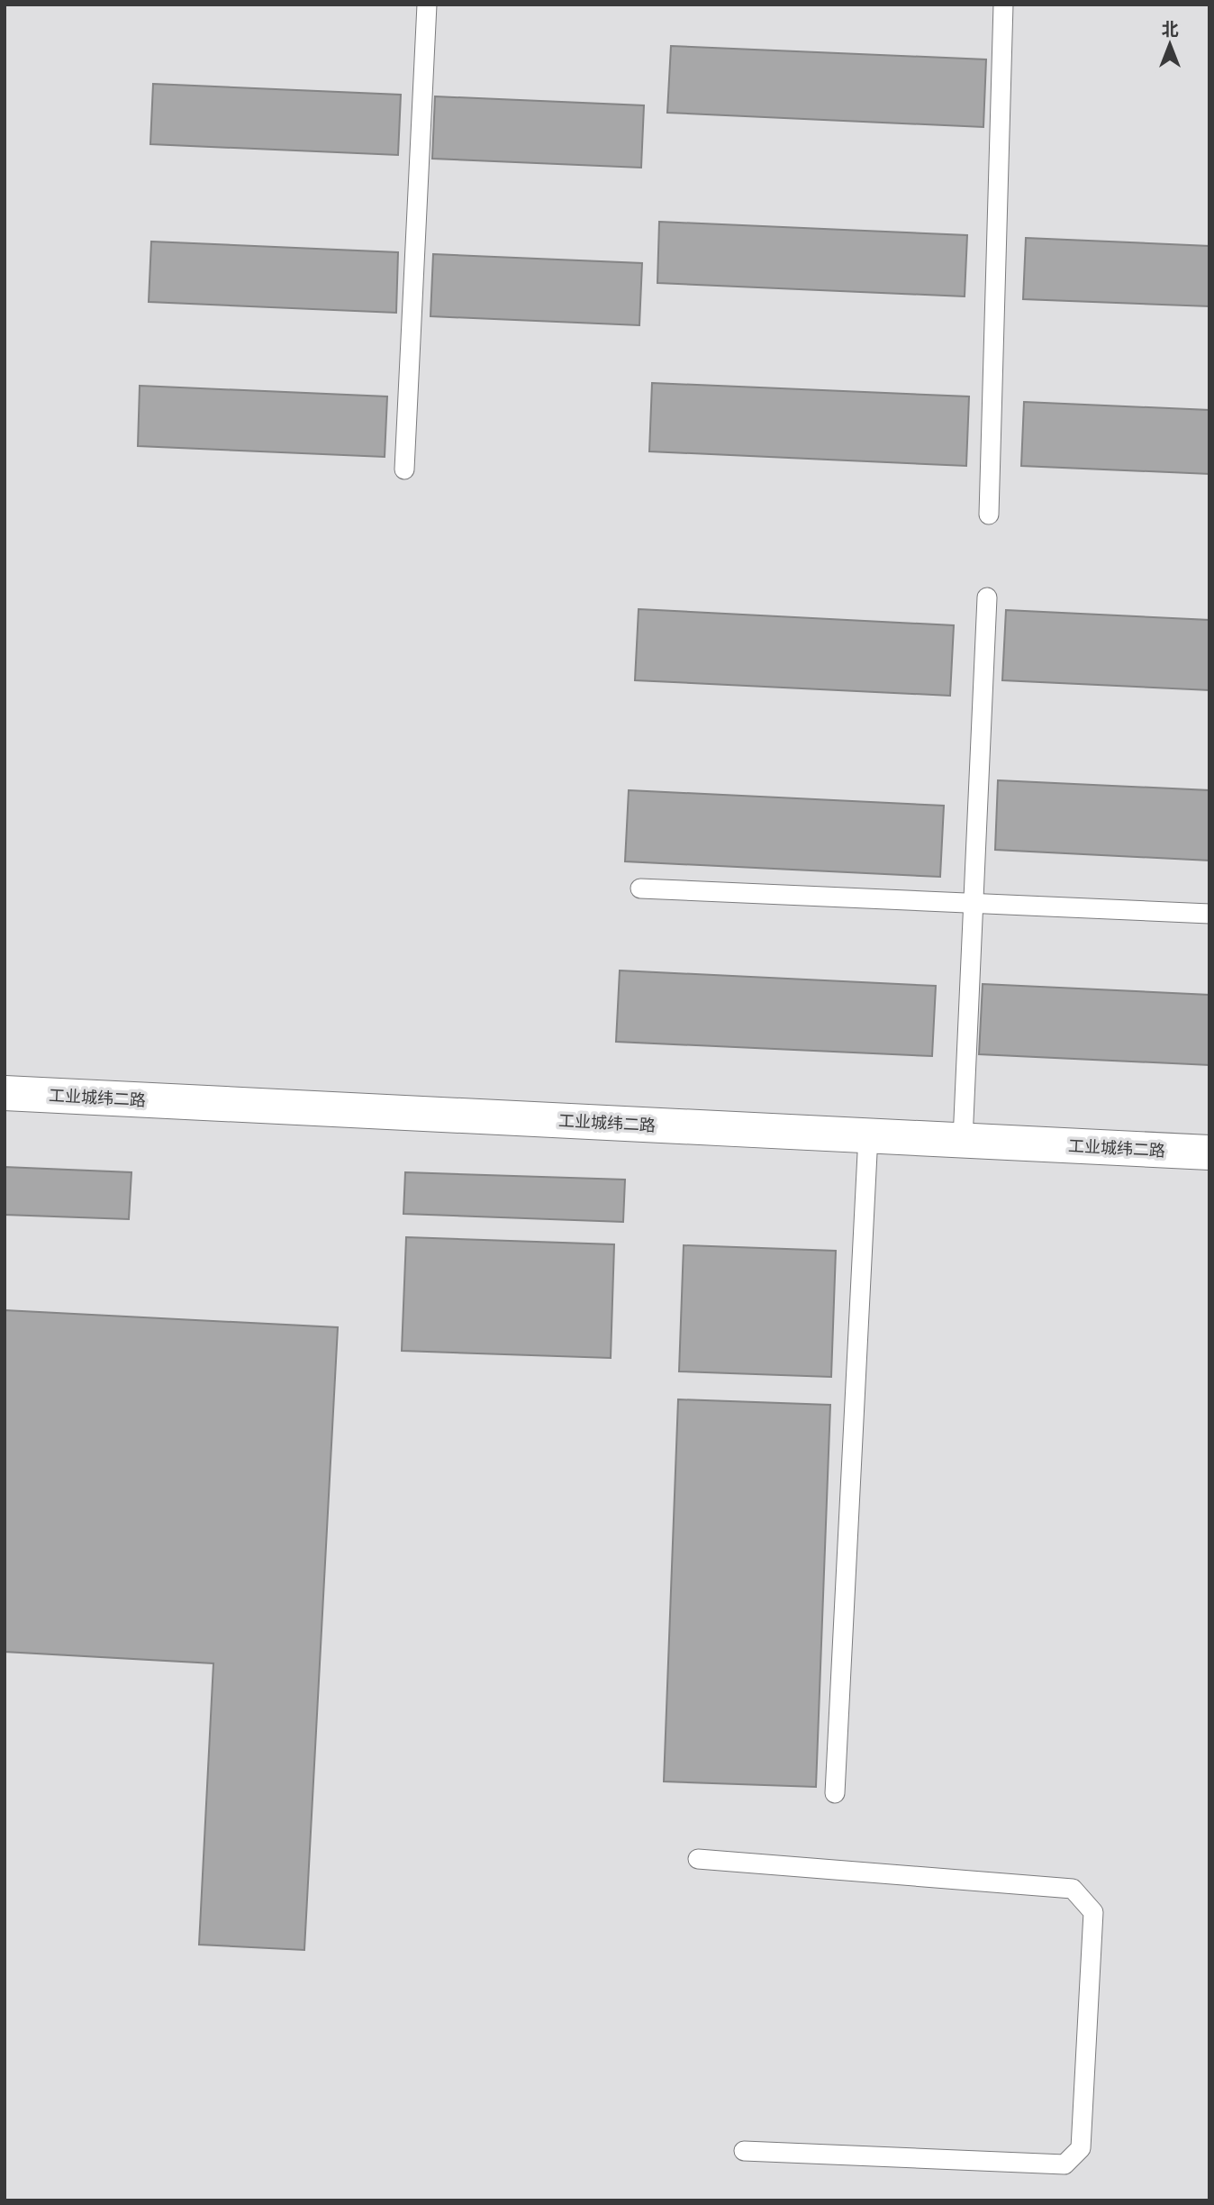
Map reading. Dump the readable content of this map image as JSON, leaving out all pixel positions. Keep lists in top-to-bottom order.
{
  "streets": {
    "street": ["工业城纬二路"]
  },
  "north": "top"
}
